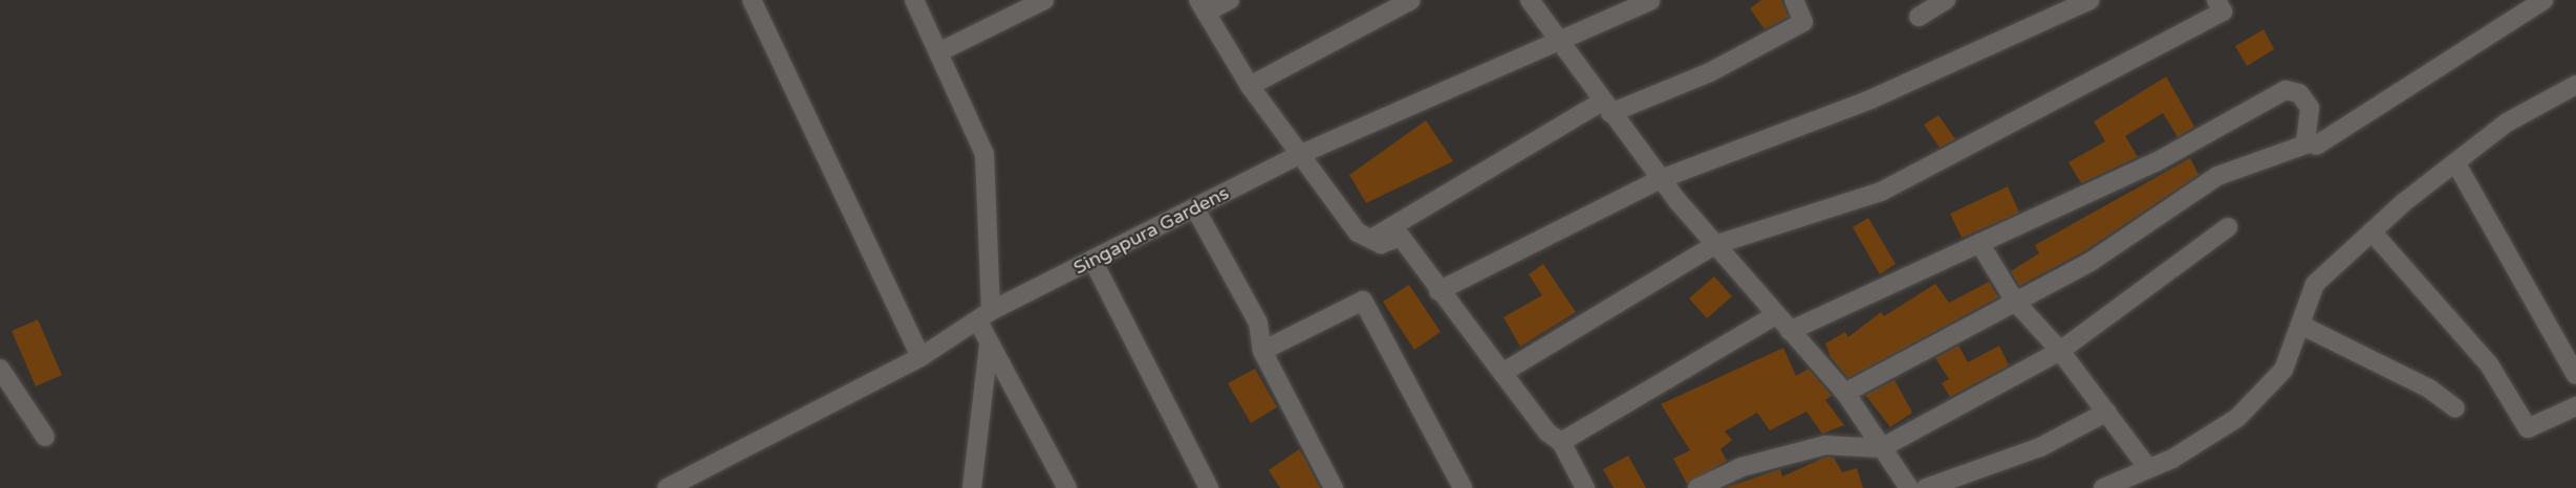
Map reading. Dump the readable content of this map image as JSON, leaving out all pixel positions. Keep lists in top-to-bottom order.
{
  "streets": {
    "street": ["Singapura Gardens"]
  }
}
